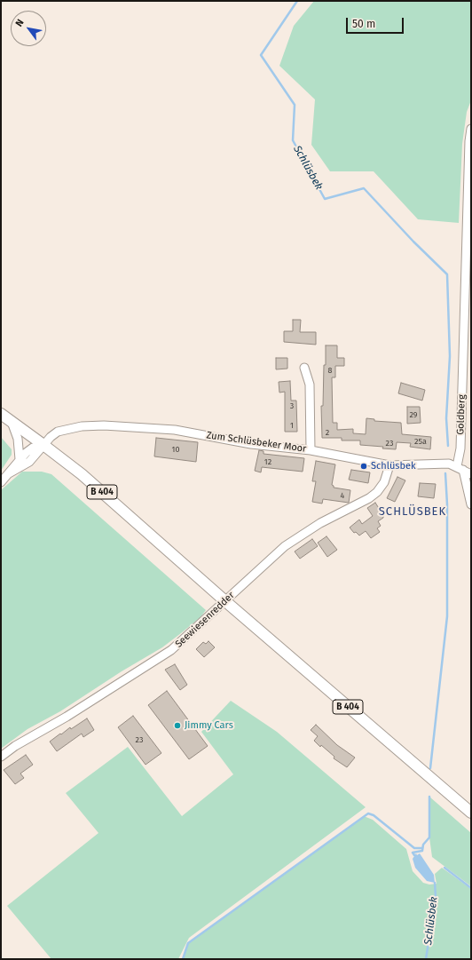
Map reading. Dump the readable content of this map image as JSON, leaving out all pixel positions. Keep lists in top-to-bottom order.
{
  "streets": {
    "main road": ["B 404"],
    "street": ["Goldberg", "Zum Schlüsbeker Moor", "Seewiesenredder"]
  },
  "crossings": [
    ["Goldberg", "Zum Schlüsbeker Moor"],
    ["Zum Schlüsbeker Moor", "B 404"],
    ["Zum Schlüsbeker Moor", "Seewiesenredder"],
    ["B 404", "Seewiesenredder"]
  ],
  "districts": ["SCHLÜSBEK"],
  "water": ["Schlüsbek"],
  "places": ["Schlüsbek", "Jimmy Cars"],
  "house_numbers": [
    "8",
    "3",
    "29",
    "1",
    "2",
    "25a",
    "23",
    "10",
    "12",
    "4",
    "23"
  ],
  "scale_bar": "50 m",
  "north": "top left"
}
